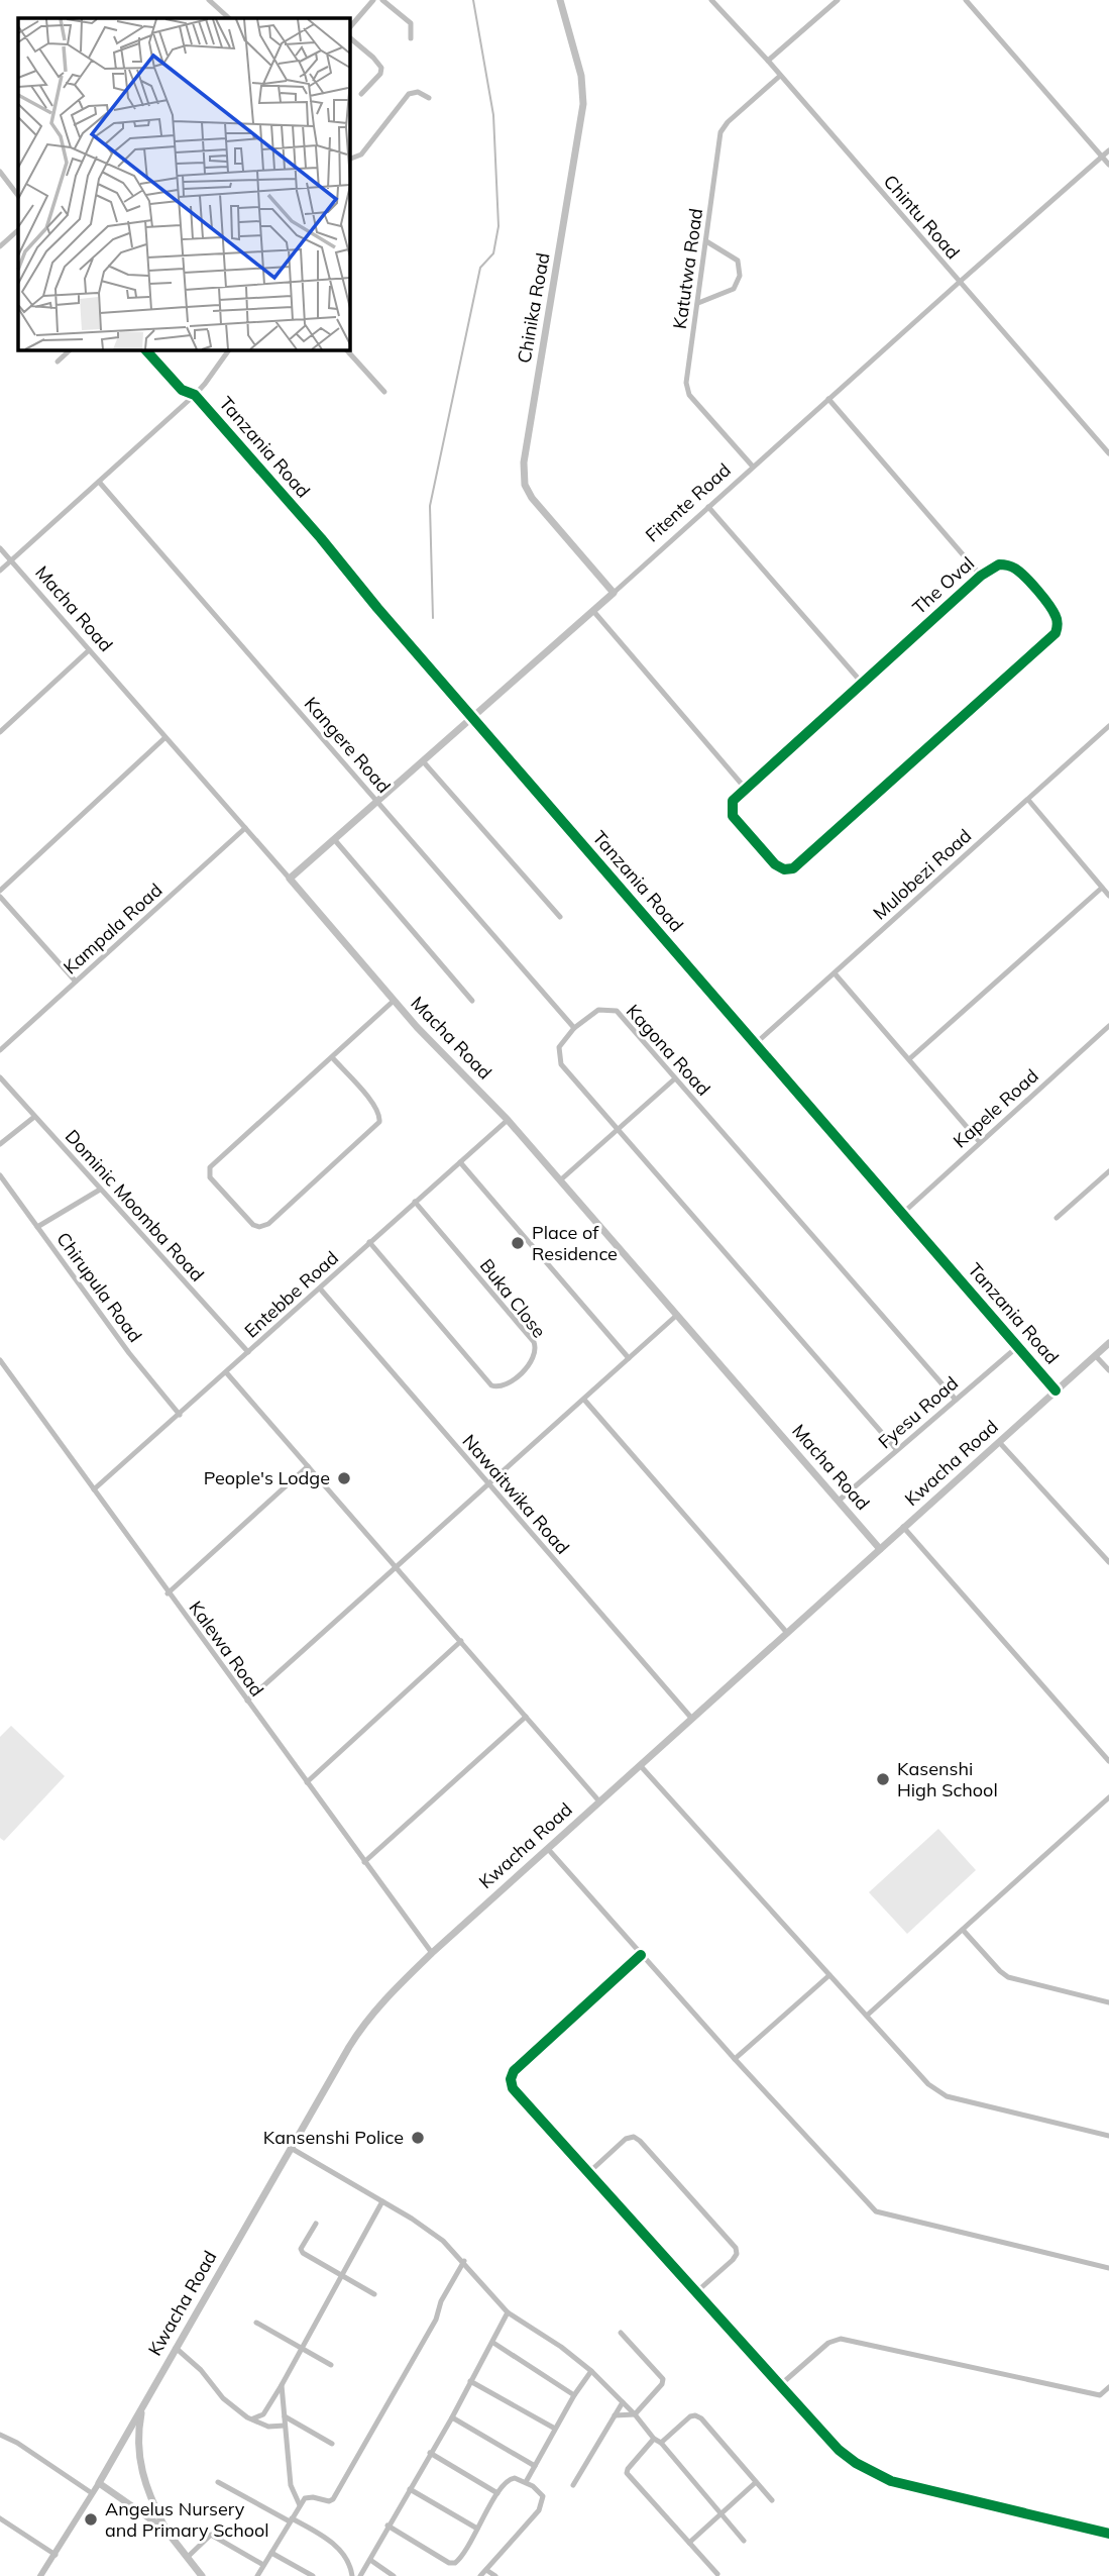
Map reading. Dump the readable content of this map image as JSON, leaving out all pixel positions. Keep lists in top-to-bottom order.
{
  "streets": {
    "main road": [
      "Chinika Road",
      "Fitente Road",
      "Macha Road",
      "Kwacha Road"
    ],
    "street": [
      "Chintu Road",
      "Katutwa Road",
      "Tanzania Road",
      "The Oval",
      "Kangere Road",
      "Mulobezi Road",
      "Kampala Road",
      "Kagona Road",
      "Kapele Road",
      "Dominic Moomba Road",
      "Chirupula Road",
      "Entebbe Road",
      "Buka Close",
      "Fyesu Road",
      "Nawaitwika Road",
      "Kalewa Road"
    ]
  },
  "crossings": [
    ["Chintu Road", "Katutwa Road"],
    ["Chintu Road", "Fitente Road"],
    ["Katutwa Road", "Fitente Road"],
    ["Chinika Road", "Fitente Road"],
    ["Tanzania Road", "Fitente Road"],
    ["Tanzania Road", "Mulobezi Road"],
    ["Tanzania Road", "Kapele Road"],
    ["Tanzania Road", "Fyesu Road"],
    ["Tanzania Road", "Kwacha Road"],
    ["Fitente Road", "Macha Road"],
    ["Fitente Road", "Kangere Road"],
    ["Macha Road", "Kampala Road"],
    ["Macha Road", "Entebbe Road"],
    ["Macha Road", "Fyesu Road"],
    ["Macha Road", "Kwacha Road"],
    ["Kangere Road", "Kagona Road"],
    ["Kagona Road", "Fyesu Road"],
    ["Dominic Moomba Road", "Entebbe Road"],
    ["Chirupula Road", "Entebbe Road"],
    ["Entebbe Road", "Buka Close"],
    ["Entebbe Road", "Nawaitwika Road"],
    ["Entebbe Road", "Kalewa Road"],
    ["Kwacha Road", "Nawaitwika Road"],
    ["Kwacha Road", "Kalewa Road"]
  ],
  "places": [
    "Place of Residence",
    "People's Lodge",
    "Kasenshi High School",
    "Kansenshi Police",
    "Angelus Nursery and Primary School"
  ]
}
